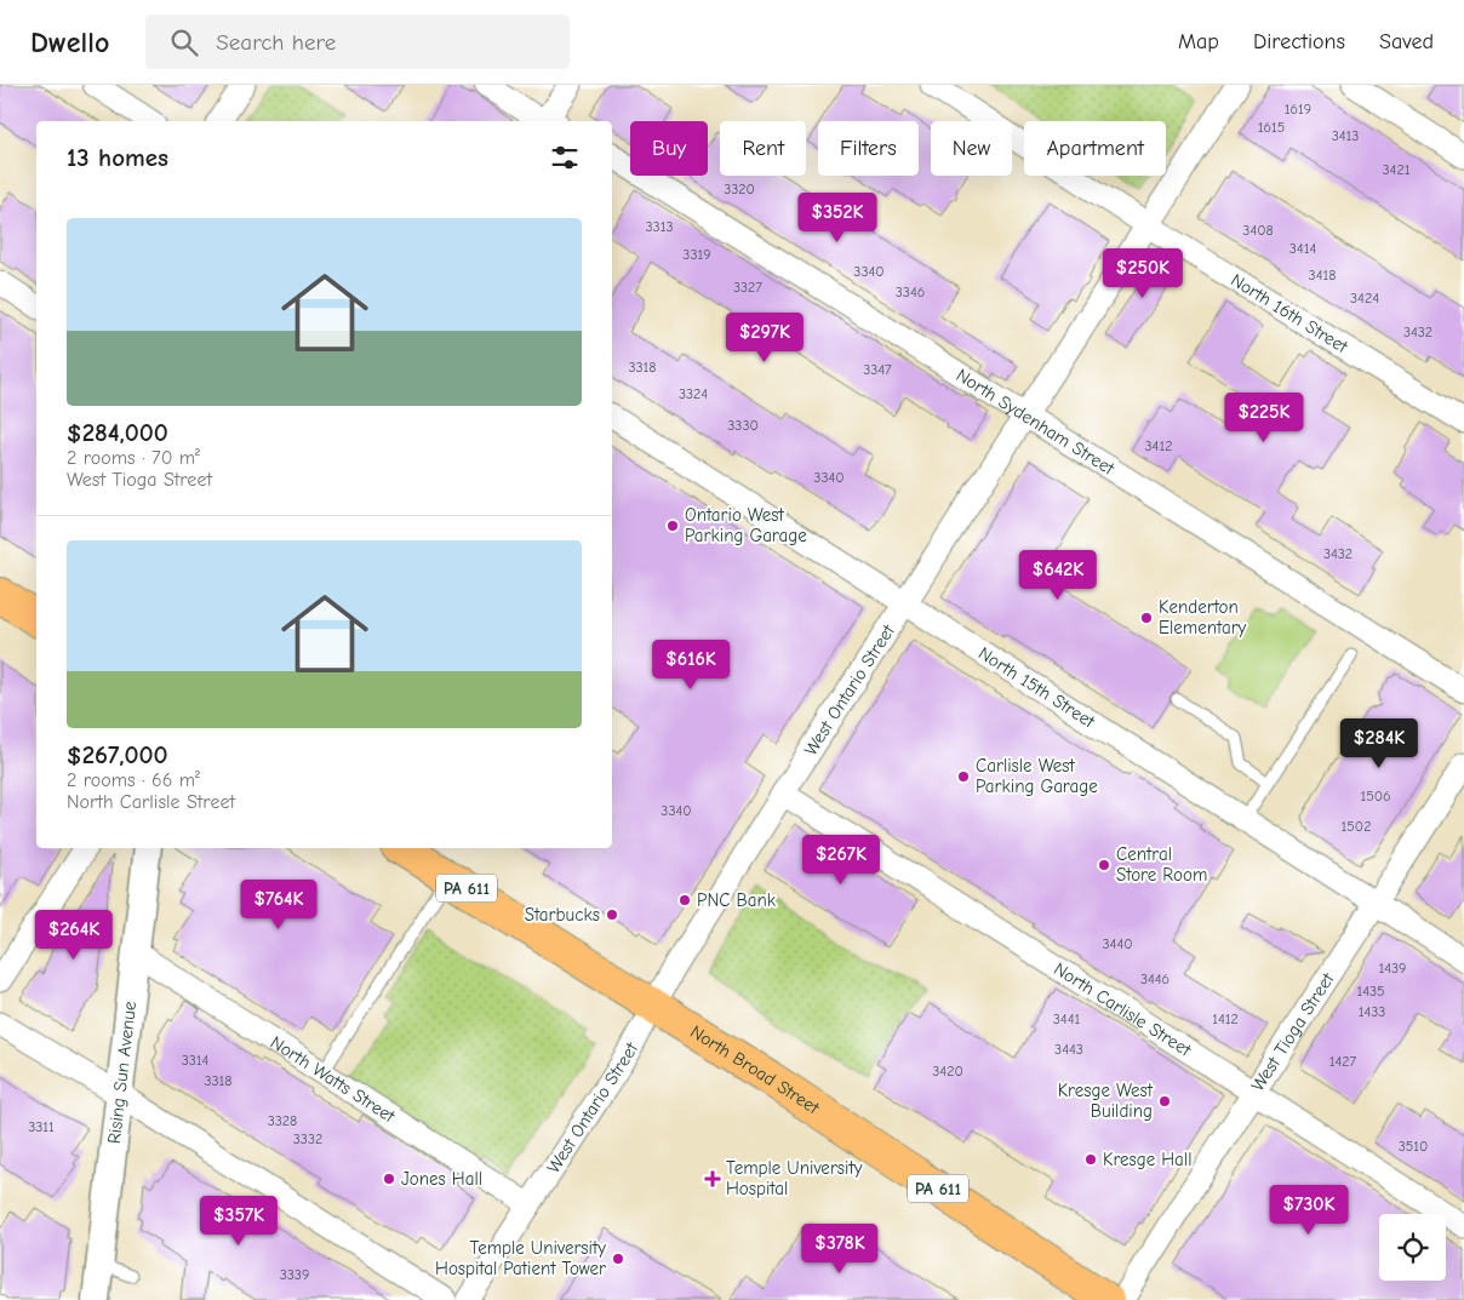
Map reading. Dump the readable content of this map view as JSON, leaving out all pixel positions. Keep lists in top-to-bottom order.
{
  "streets": {
    "main road": ["PA 611", "North Broad Street"],
    "street": [
      "North 16th Street",
      "North Sydenham Street",
      "North 15th Street",
      "West Ontario Street",
      "North Carlisle Street",
      "West Tioga Street",
      "Rising Sun Avenue",
      "North Watts Street"
    ]
  },
  "crossings": [
    ["North 16th Street", "West Ontario Street"],
    ["North Sydenham Street", "West Ontario Street"],
    ["North 15th Street", "West Ontario Street"],
    ["North 15th Street", "West Tioga Street"],
    ["West Ontario Street", "North Carlisle Street"],
    ["West Ontario Street", "North Broad Street"],
    ["West Ontario Street", "North Watts Street"],
    ["North Carlisle Street", "West Tioga Street"],
    ["Rising Sun Avenue", "North Watts Street"]
  ],
  "places": {
    "other": [
      "Ontario West Parking Garage",
      "Kenderton Elementary",
      "Carlisle West Parking Garage",
      "Central Store Room",
      "PNC Bank",
      "Starbucks",
      "Kresge West Building",
      "Kresge Hall",
      "Jones Hall",
      "Temple University Hospital Patient Tower"
    ],
    "health": ["Temple University Hospital"]
  },
  "house_numbers": [
    "1619",
    "1615",
    "3413",
    "3421",
    "3320",
    "3313",
    "3408",
    "3414",
    "3319",
    "3340",
    "3418",
    "3327",
    "3346",
    "3424",
    "3432",
    "3318",
    "3347",
    "3324",
    "3330",
    "3412",
    "3340",
    "3432",
    "1506",
    "3340",
    "1502",
    "3440",
    "1439",
    "3446",
    "1435",
    "1433",
    "3441",
    "1412",
    "3443",
    "3314",
    "1427",
    "3420",
    "3318",
    "3328",
    "3311",
    "3332",
    "3510",
    "3339"
  ],
  "page": {
    "header": "Dwello",
    "search": "Search here",
    "nav": ["Map", "Directions", "Saved"],
    "chip": [
      "Buy",
      "Rent",
      "Filters",
      "New",
      "Apartment"
    ],
    "heading": "13 homes",
    "price": [
      "$352K",
      "$250K",
      "$297K",
      "$225K",
      "$642K",
      "$616K",
      "$284K",
      "$267K",
      "$764K",
      "$264K",
      "$730K",
      "$357K",
      "$378K"
    ],
    "list": [
      {
        "name": "$284,000",
        "note": "2 rooms · 70 m² · West Tioga Street"
      },
      {
        "name": "$267,000",
        "note": "2 rooms · 66 m² · North Carlisle Street"
      }
    ]
  }
}
